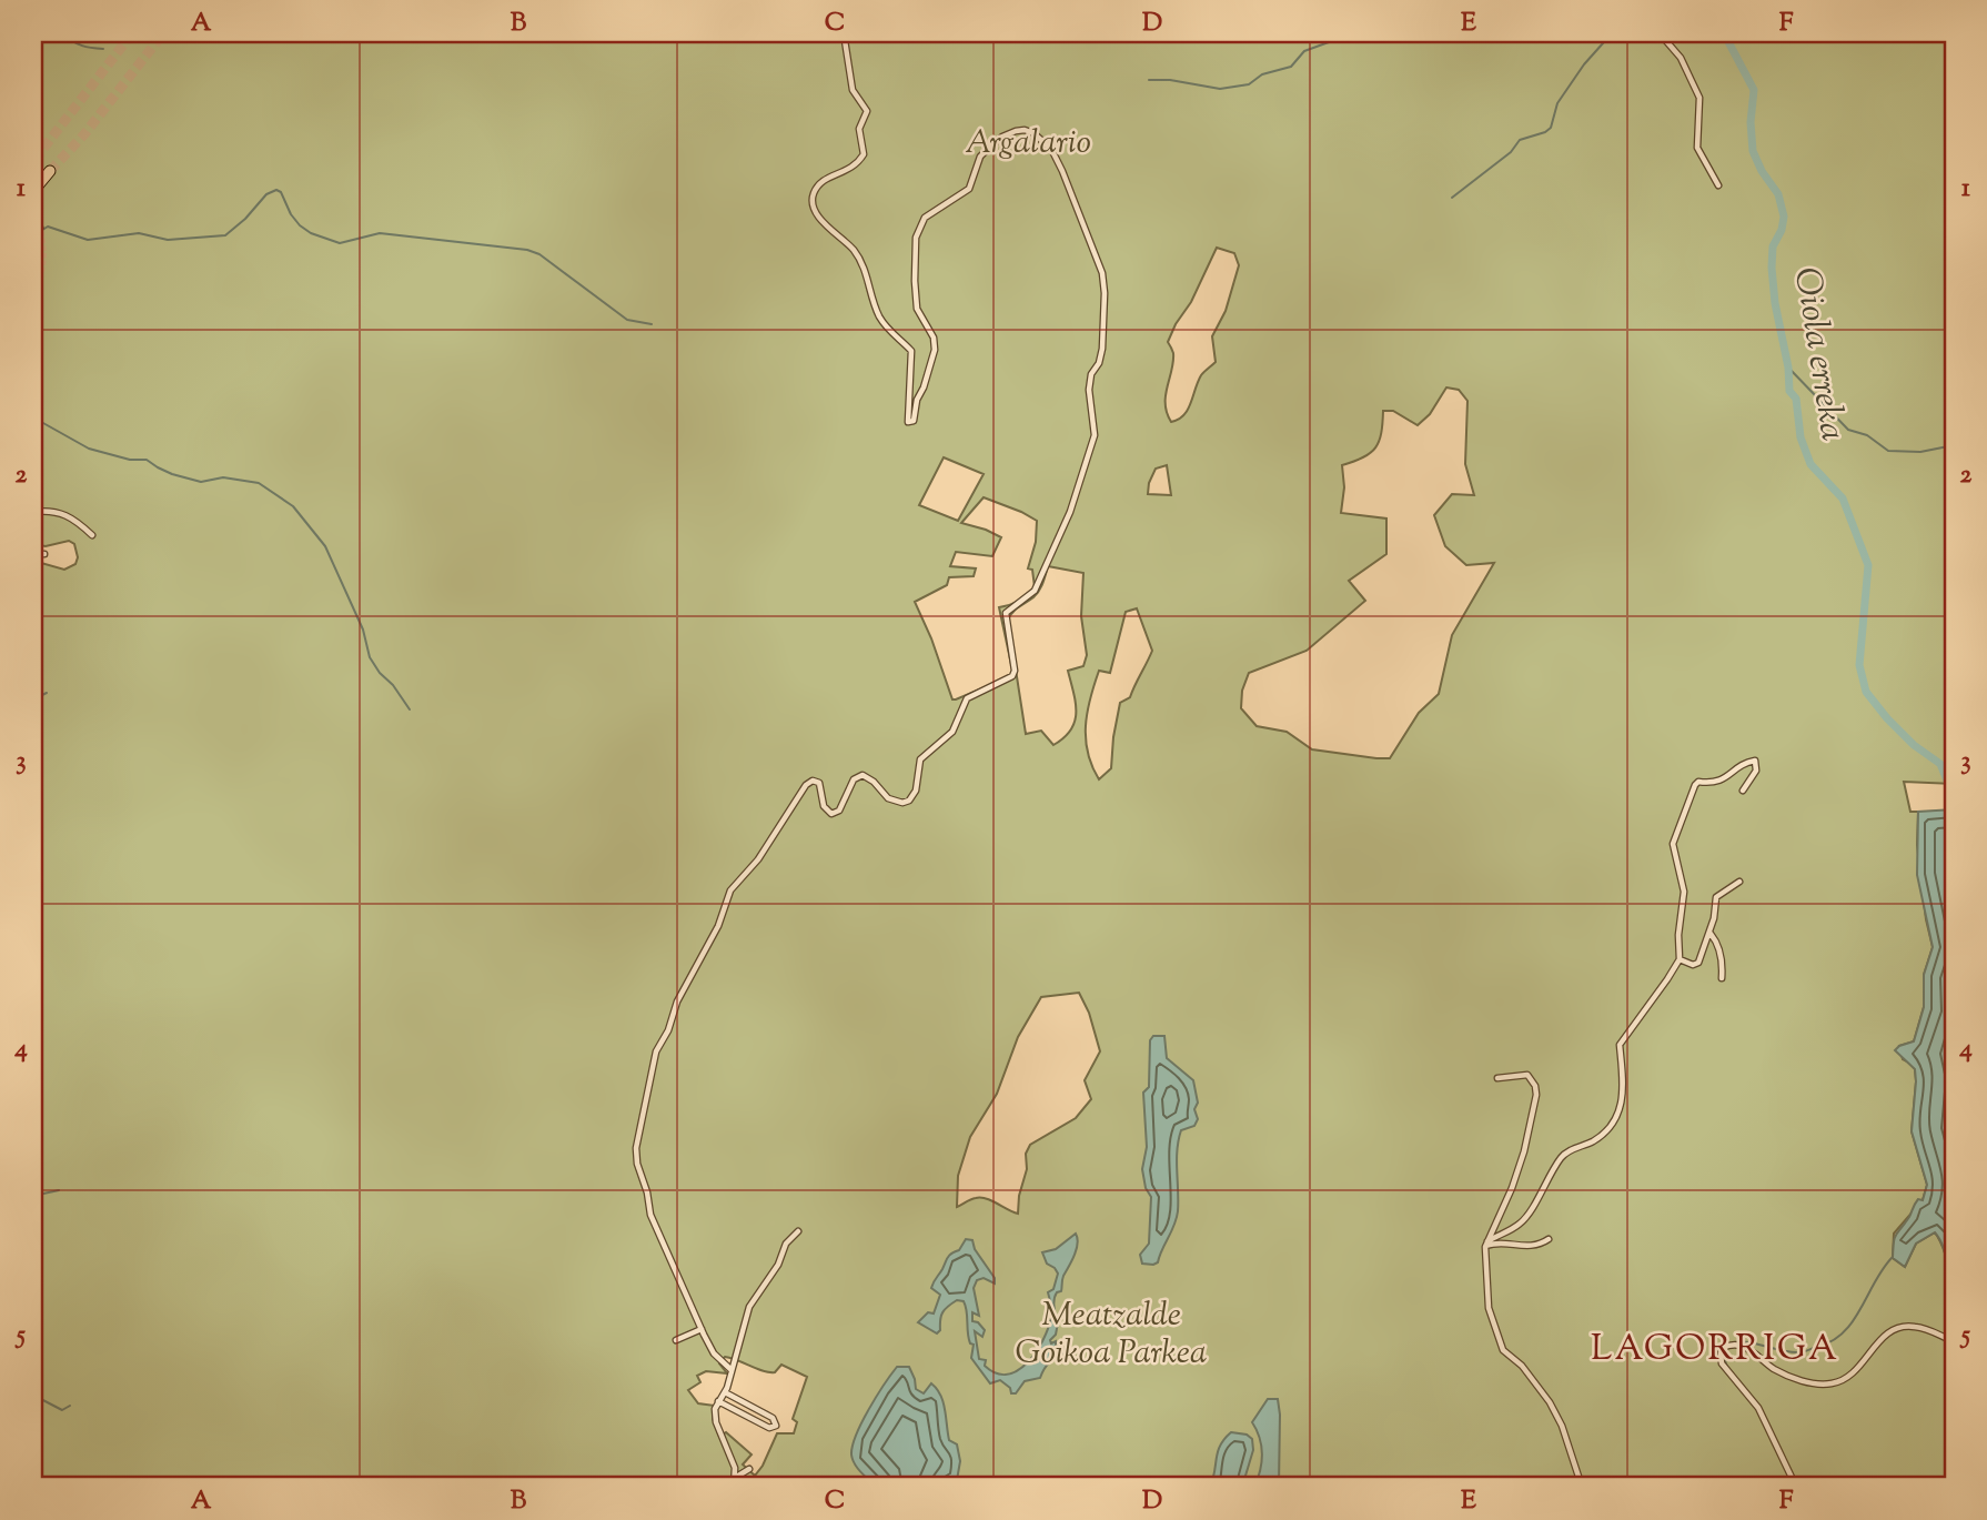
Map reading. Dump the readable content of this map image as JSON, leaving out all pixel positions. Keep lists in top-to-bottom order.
{
  "districts": ["LAGORRIGA"],
  "water": ["Oiola erreka"],
  "parks": ["Argalario", "Meatzalde Goikoa Parkea"],
  "grid": {
    "columns": [
      "A",
      "B",
      "C",
      "D",
      "E",
      "F"
    ],
    "rows": [
      "1",
      "2",
      "3",
      "4",
      "5"
    ]
  }
}
